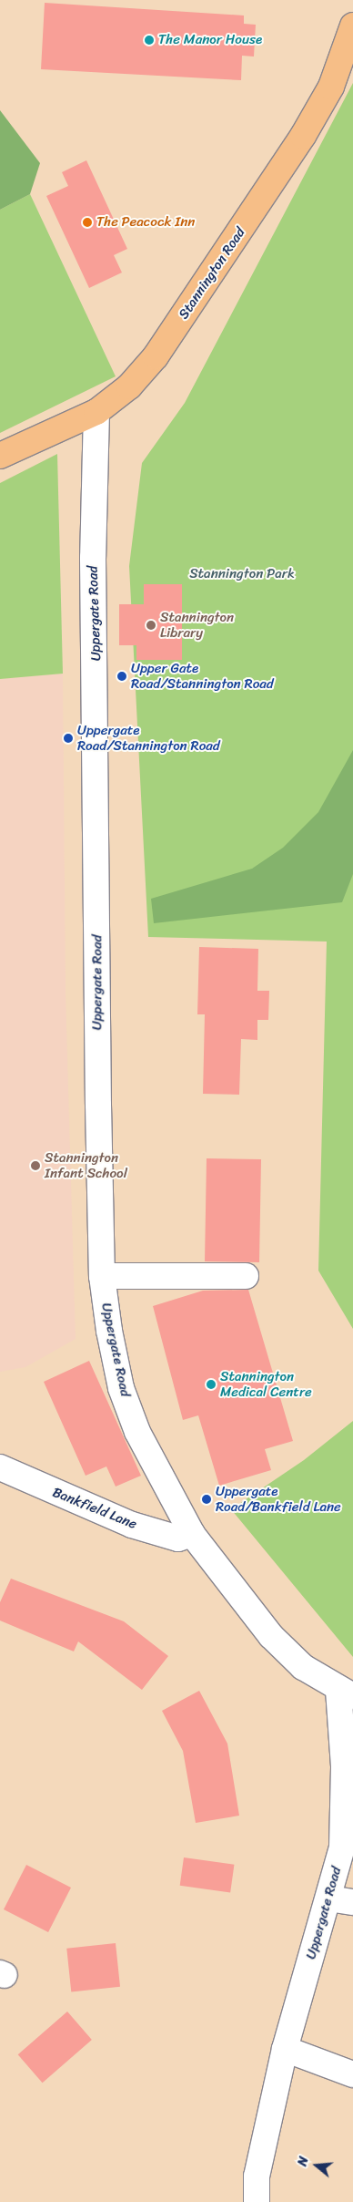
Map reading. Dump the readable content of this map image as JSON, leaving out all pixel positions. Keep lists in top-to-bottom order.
{
  "streets": {
    "main road": ["Stannington Road"],
    "street": ["Uppergate Road", "Bankfield Lane"]
  },
  "crossings": [
    ["Stannington Road", "Uppergate Road"],
    ["Uppergate Road", "Bankfield Lane"]
  ],
  "parks": ["Stannington Park"],
  "places": [
    "The Manor House",
    "The Peacock Inn",
    "Stannington Library",
    "Upper Gate Road/Stannington Road",
    "Uppergate Road/Stannington Road",
    "Stannington Infant School",
    "Stannington Medical Centre",
    "Uppergate Road/Bankfield Lane"
  ],
  "north": "left"
}
